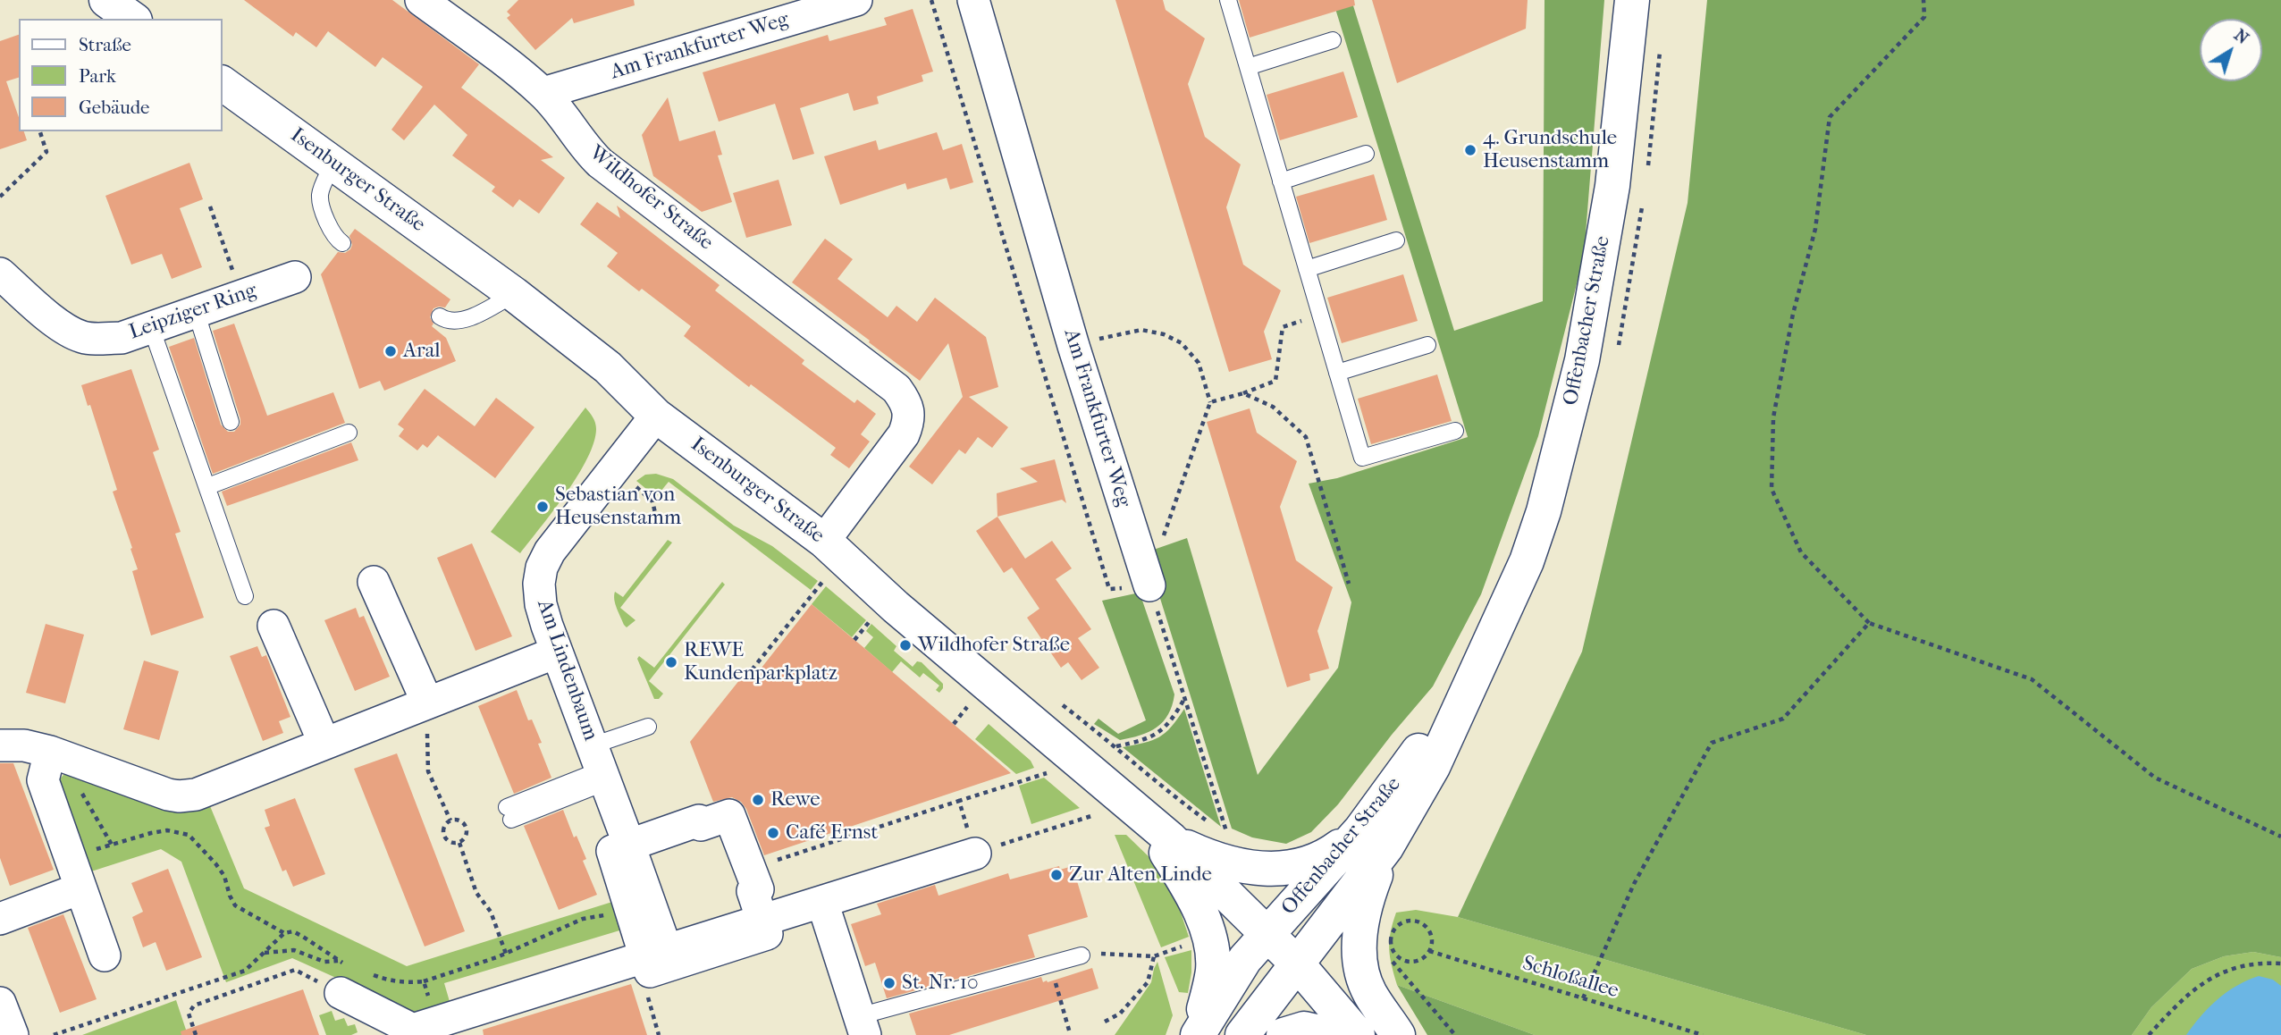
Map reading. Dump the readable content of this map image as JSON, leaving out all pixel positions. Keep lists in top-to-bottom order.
{
  "streets": {
    "main road": ["Isenburger Straße", "Offenbacher Straße"],
    "street": [
      "Am Frankfurter Weg",
      "Wildhofer Straße",
      "Leipziger Ring",
      "Am Lindenbaum"
    ],
    "path": ["Schloßallee"]
  },
  "crossings": [
    ["Am Frankfurter Weg", "Wildhofer Straße"],
    ["Isenburger Straße", "Wildhofer Straße"],
    ["Isenburger Straße", "Offenbacher Straße"],
    ["Isenburger Straße", "Am Lindenbaum"]
  ],
  "places": [
    "4. Grundschule Heusenstamm",
    "Aral",
    "Sebastian von Heusenstamm",
    "Wildhofer Straße",
    "REWE Kundenparkplatz",
    "Rewe",
    "Café Ernst",
    "Zur Alten Linde",
    "St. Nr. 10"
  ],
  "legend": ["Straße", "Park", "Gebäude"],
  "north": "top right"
}
